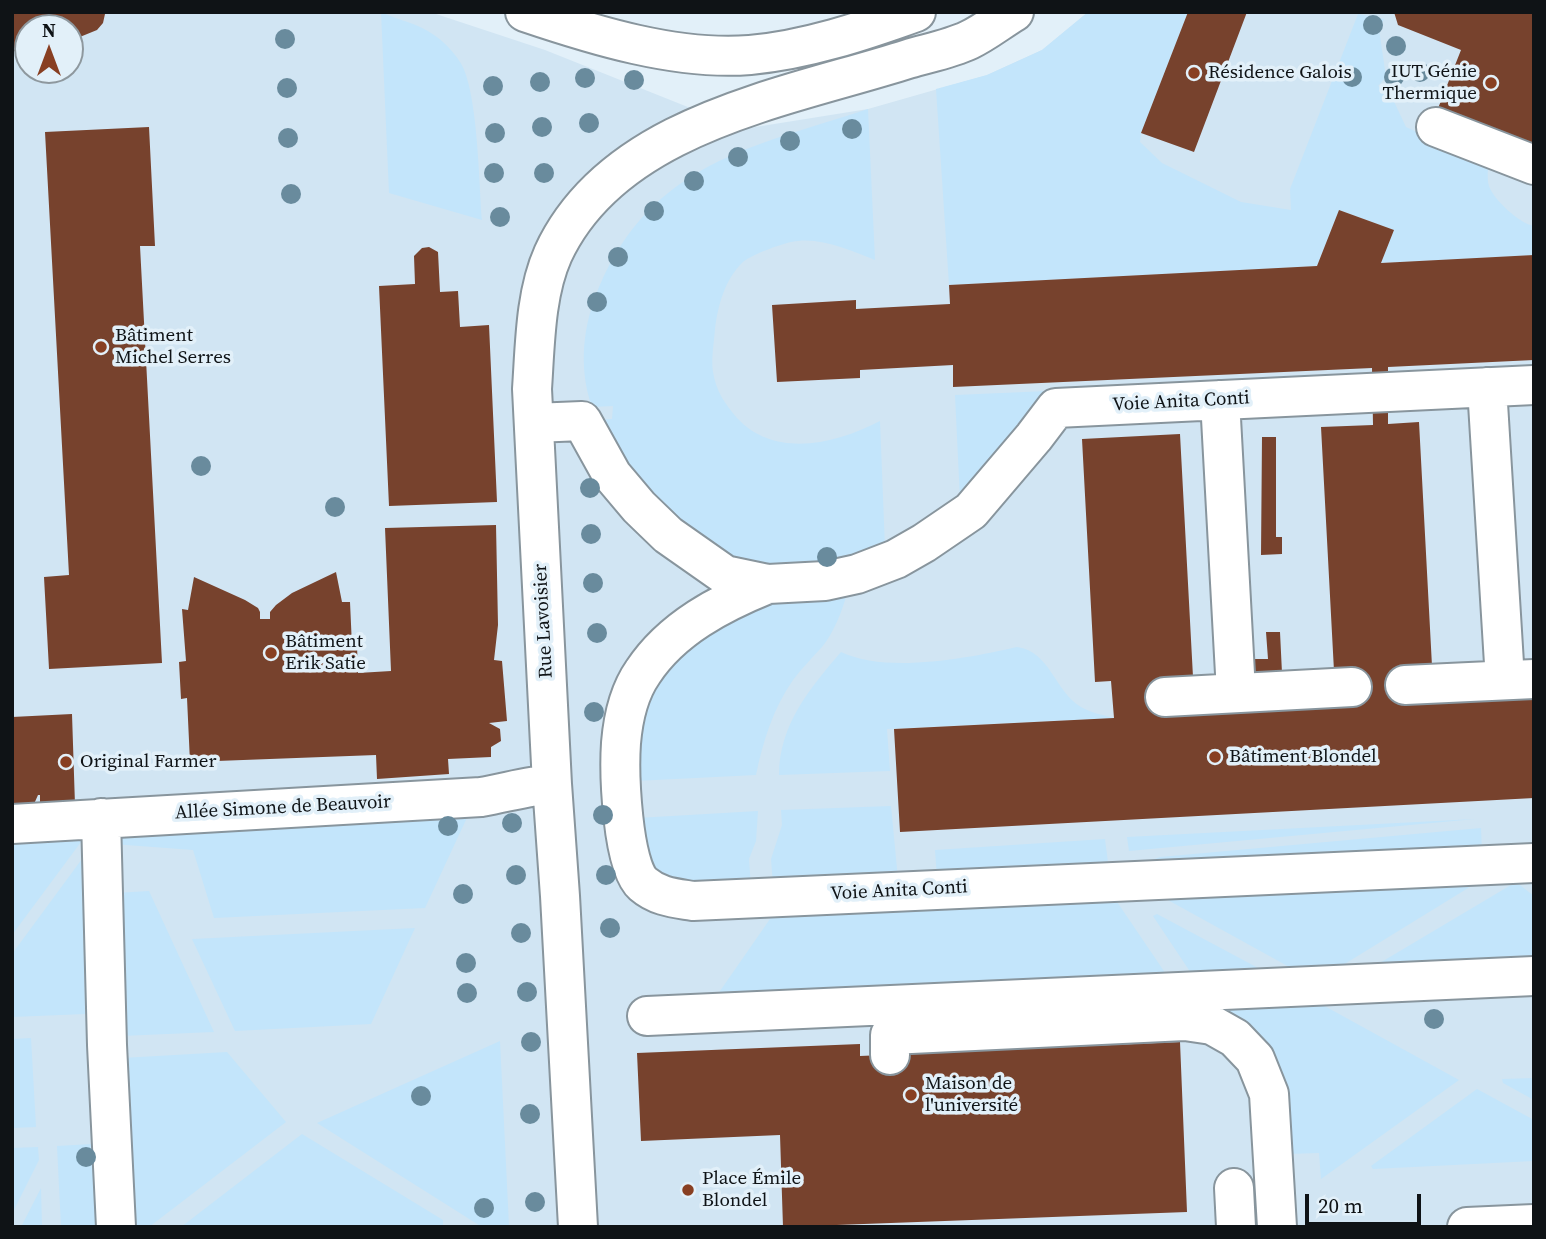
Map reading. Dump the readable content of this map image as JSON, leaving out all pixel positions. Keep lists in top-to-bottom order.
{
  "streets": {
    "street": ["Voie Anita Conti", "Rue Lavoisier", "Allée Simone de Beauvoir"]
  },
  "crossings": [
    ["Voie Anita Conti", "Rue Lavoisier"],
    ["Rue Lavoisier", "Allée Simone de Beauvoir"]
  ],
  "places": [
    "Résidence Galois",
    "IUT Génie Thermique",
    "Bâtiment Michel Serres",
    "Bâtiment Erik Satie",
    "Bâtiment Blondel",
    "Original Farmer",
    "Maison de l'université",
    "Place Émile Blondel"
  ],
  "scale_bar": "20 m",
  "north": "top"
}
